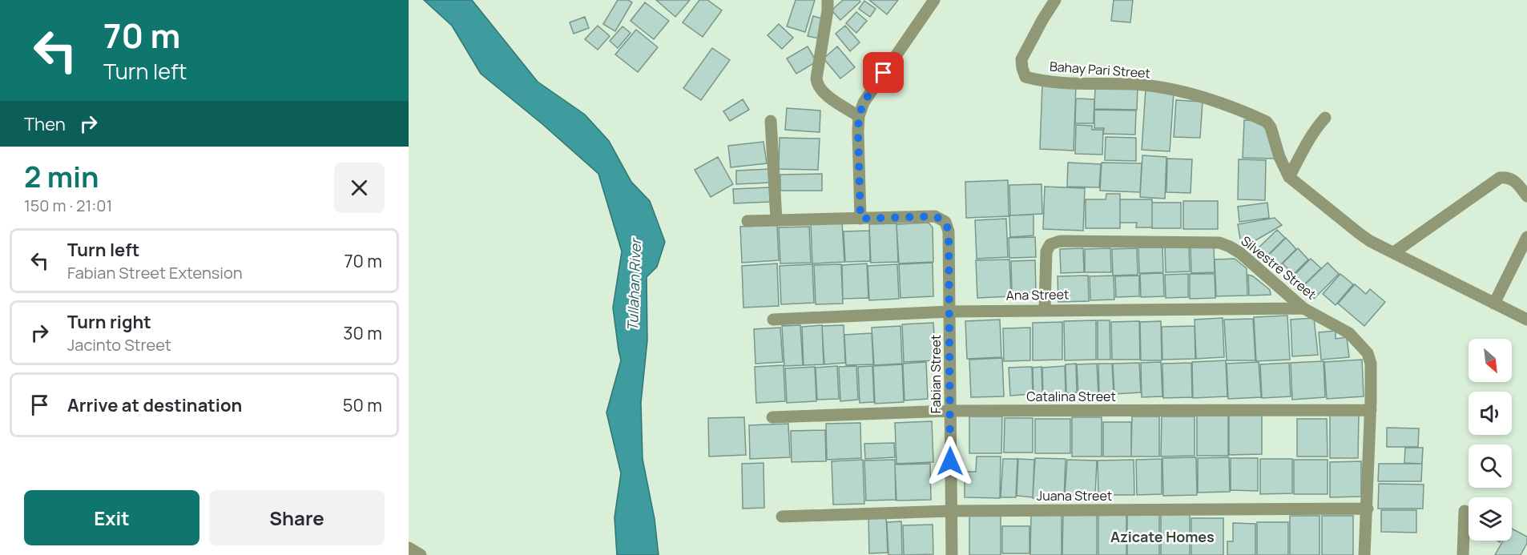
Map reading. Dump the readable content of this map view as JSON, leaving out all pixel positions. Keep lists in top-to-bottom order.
{
  "streets": {
    "street": [
      "Bahay Pari Street",
      "Silvestre Street",
      "Ana Street",
      "Fabian Street",
      "Catalina Street",
      "Juana Street"
    ]
  },
  "crossings": [
    ["Silvestre Street", "Ana Street"],
    ["Silvestre Street", "Catalina Street"],
    ["Silvestre Street", "Juana Street"],
    ["Ana Street", "Fabian Street"],
    ["Fabian Street", "Catalina Street"],
    ["Fabian Street", "Juana Street"]
  ],
  "districts": ["Azicate Homes"],
  "water": ["Tullahan River"],
  "north": "bottom right",
  "page": {
    "turn": ["70 m", "Turn left"],
    "then": "Then",
    "heading": ["2 min", "150 m · 21:01"],
    "list": [
      {
        "name": "Turn left",
        "note": "Fabian Street Extension",
        "value": "70 m"
      },
      {
        "name": "Turn right",
        "note": "Jacinto Street",
        "value": "30 m"
      },
      {
        "name": "Arrive at destination",
        "value": "50 m"
      }
    ],
    "buttons": ["Exit", "Share"]
  }
}
